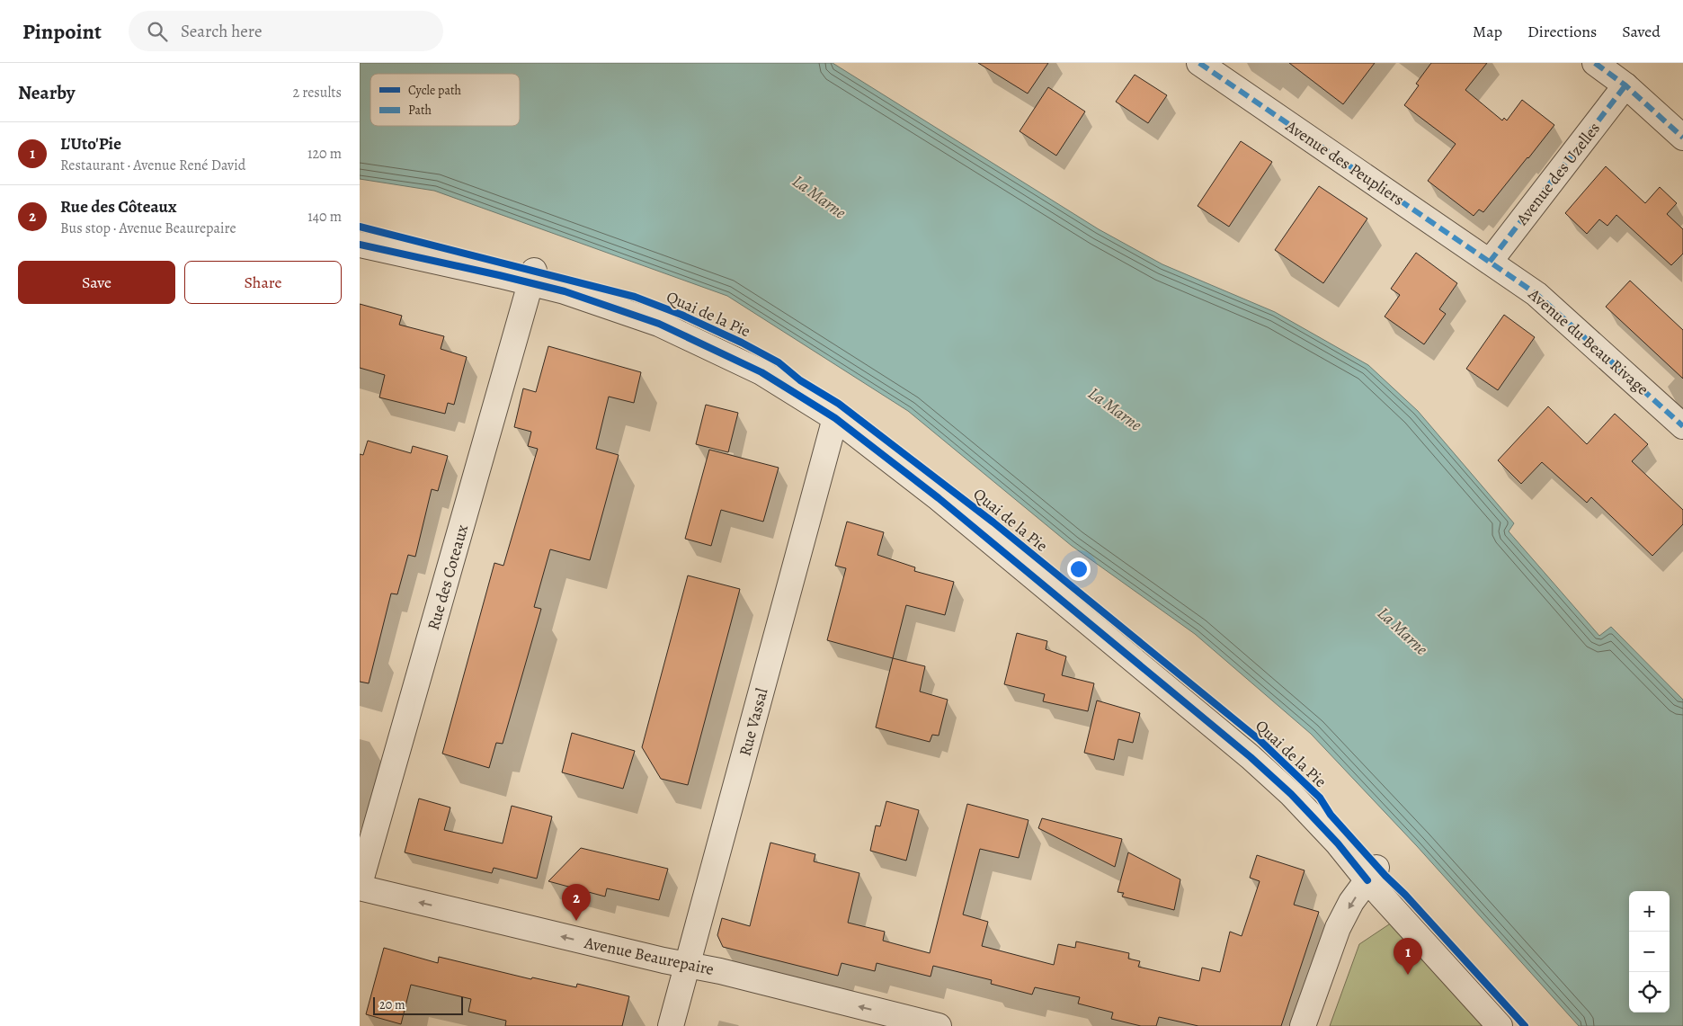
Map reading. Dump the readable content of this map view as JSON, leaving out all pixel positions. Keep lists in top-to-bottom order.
{
  "streets": {
    "street": [
      "Avenue des Peupliers",
      "Avenue des Uzelles",
      "Quai de la Pie",
      "Avenue du Beau Rivage",
      "Rue des Coteaux",
      "Rue Vassal",
      "Avenue Beaurepaire"
    ]
  },
  "crossings": [
    ["Avenue des Peupliers", "Avenue des Uzelles"],
    ["Avenue des Peupliers", "Avenue du Beau Rivage"],
    ["Avenue des Uzelles", "Avenue du Beau Rivage"],
    ["Quai de la Pie", "Rue des Coteaux"],
    ["Quai de la Pie", "Rue Vassal"],
    ["Rue Vassal", "Avenue Beaurepaire"]
  ],
  "one_way": ["Avenue Beaurepaire"],
  "water": ["La Marne"],
  "legend": ["Cycle path", "Path"],
  "scale_bar": "20 m",
  "page": {
    "header": "Pinpoint",
    "search": "Search here",
    "nav": ["Map", "Directions", "Saved"],
    "heading": ["Nearby", "2 results"],
    "list": [
      {
        "mark": "1",
        "name": "L'Uto'Pie",
        "note": "Restaurant · Avenue René David",
        "value": "120 m"
      },
      {
        "mark": "2",
        "name": "Rue des Côteaux",
        "note": "Bus stop · Avenue Beaurepaire",
        "value": "140 m"
      }
    ],
    "buttons": ["Save", "Share"],
    "pins": ["2", "1"],
    "map_buttons": ["+", "−"],
    "scale": "20 m"
  }
}
